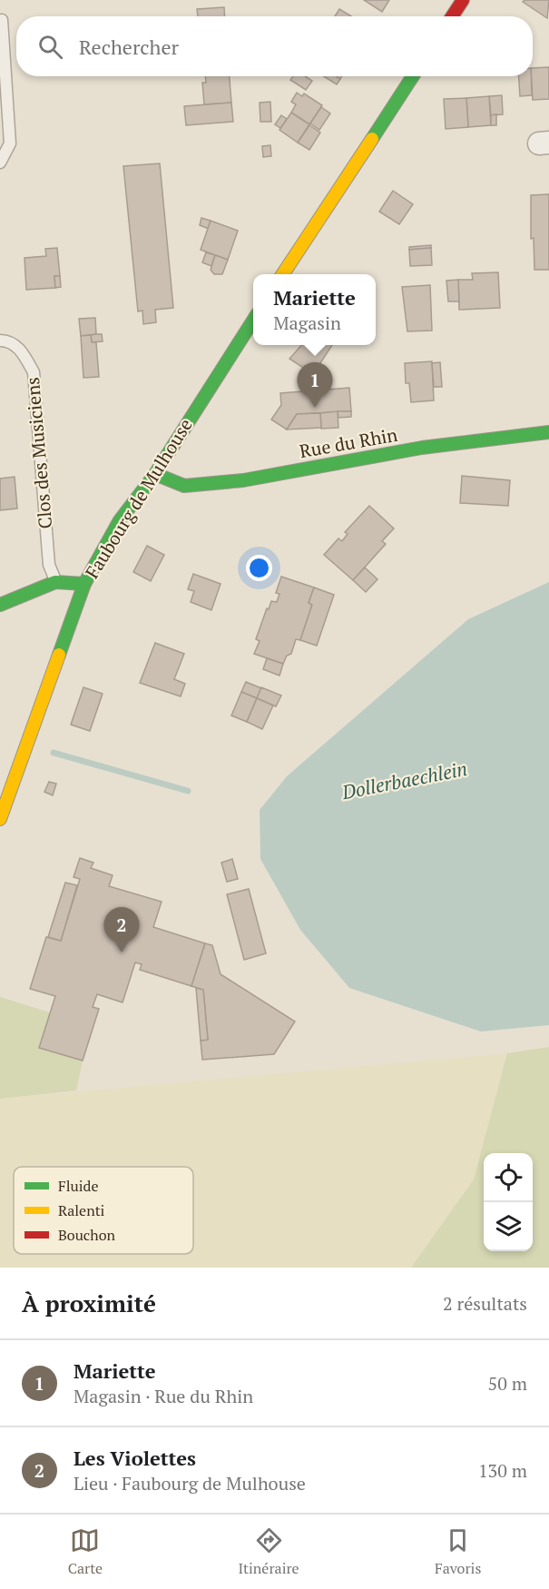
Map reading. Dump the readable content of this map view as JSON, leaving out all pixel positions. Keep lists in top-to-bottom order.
{
  "streets": {
    "main road": ["Rue du Rhin", "Faubourg de Mulhouse"],
    "lane": ["Clos des Musiciens"]
  },
  "crossings": [
    ["Rue du Rhin", "Faubourg de Mulhouse"]
  ],
  "water": ["Dollerbaechlein"],
  "legend": ["Fluide", "Ralenti", "Bouchon"],
  "page": {
    "search": "Rechercher",
    "popup": ["Mariette", "Magasin"],
    "pins": ["1", "2"],
    "heading": ["À proximité", "2 résultats"],
    "list": [
      {
        "mark": "1",
        "name": "Mariette",
        "note": "Magasin · Rue du Rhin",
        "value": "50 m"
      },
      {
        "mark": "2",
        "name": "Les Violettes",
        "note": "Lieu · Faubourg de Mulhouse",
        "value": "130 m"
      }
    ],
    "nav": ["Carte", "Itinéraire", "Favoris"]
  }
}
